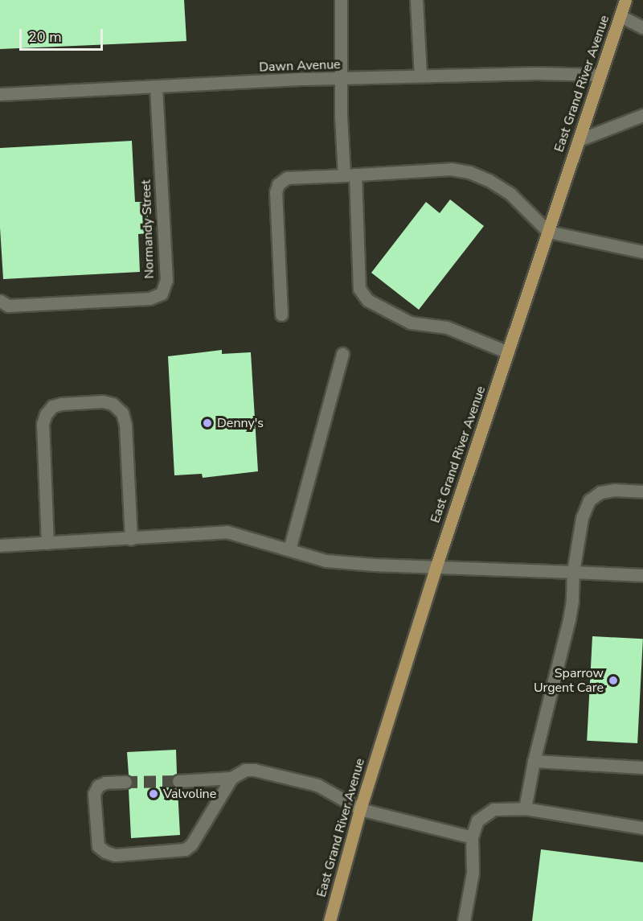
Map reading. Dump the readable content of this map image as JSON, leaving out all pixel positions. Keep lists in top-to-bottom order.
{
  "streets": {
    "main road": ["East Grand River Avenue"],
    "street": ["Dawn Avenue", "Normandy Street"]
  },
  "crossings": [
    ["Dawn Avenue", "East Grand River Avenue"],
    ["Dawn Avenue", "Normandy Street"]
  ],
  "places": ["Denny's", "Sparrow Urgent Care", "Valvoline"],
  "scale_bar": "20 m"
}
